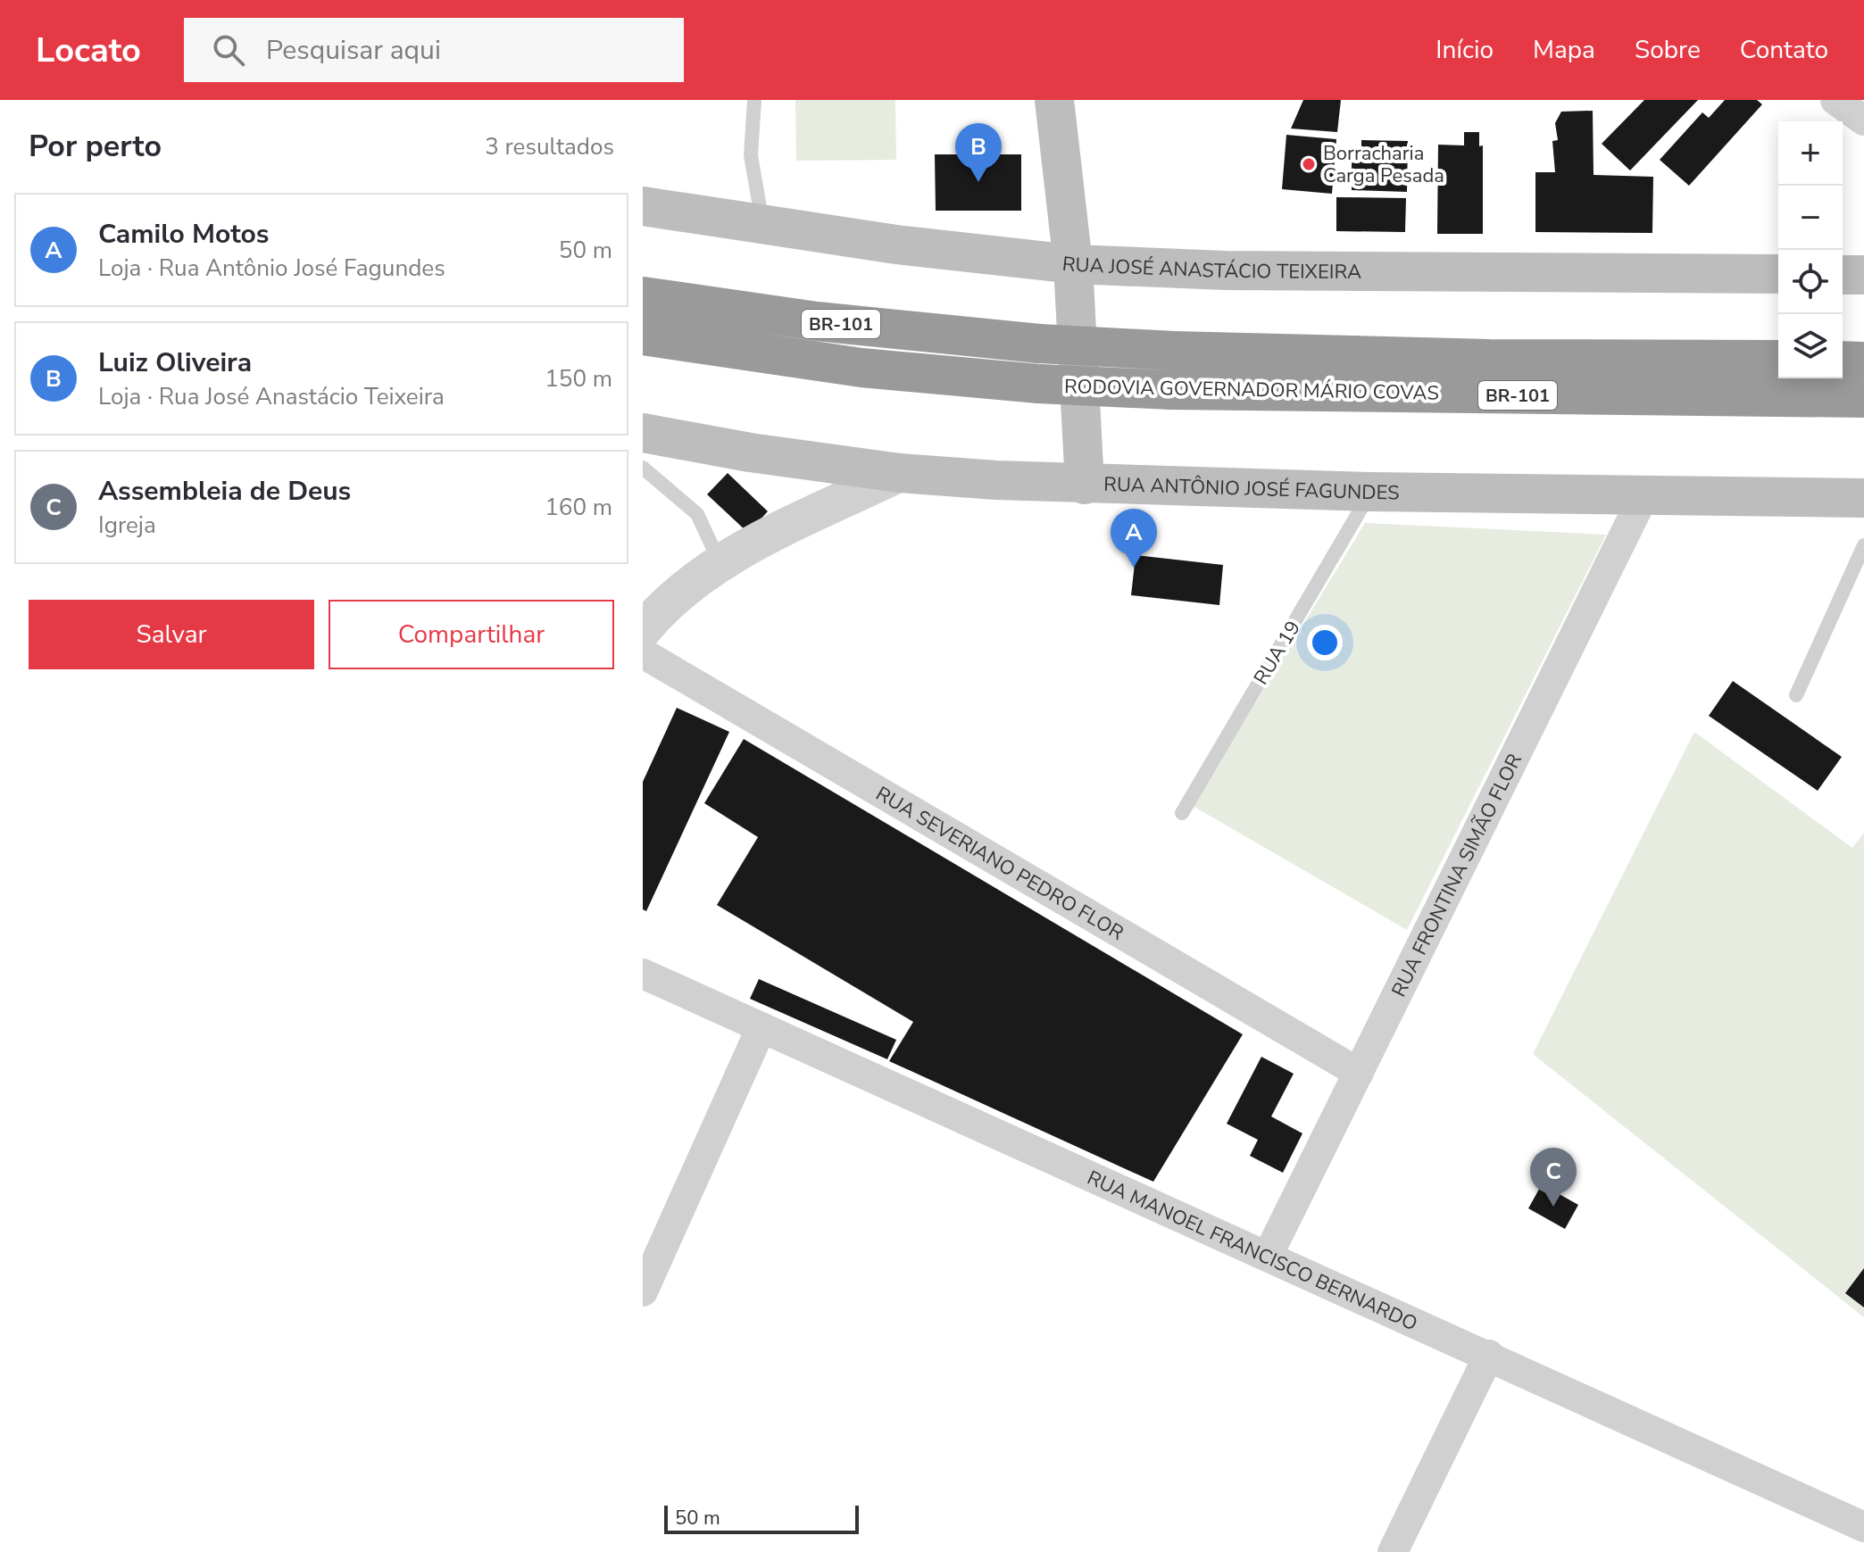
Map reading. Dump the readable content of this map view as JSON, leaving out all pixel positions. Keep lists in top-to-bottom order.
{
  "streets": {
    "highway": ["BR-101", "RODOVIA GOVERNADOR MÁRIO COVAS"],
    "main road": ["RUA JOSÉ ANASTÁCIO TEIXEIRA", "RUA ANTÔNIO JOSÉ FAGUNDES"],
    "street": ["RUA SEVERIANO PEDRO FLOR", "RUA FRONTINA SIMÃO FLOR", "RUA MANOEL FRANCISCO BERNARDO"],
    "lane": ["RUA 19"]
  },
  "crossings": [
    ["RUA ANTÔNIO JOSÉ FAGUNDES", "RUA 19"],
    ["RUA ANTÔNIO JOSÉ FAGUNDES", "RUA FRONTINA SIMÃO FLOR"],
    ["RUA SEVERIANO PEDRO FLOR", "RUA FRONTINA SIMÃO FLOR"],
    ["RUA FRONTINA SIMÃO FLOR", "RUA MANOEL FRANCISCO BERNARDO"]
  ],
  "places": ["Borracharia Carga Pesada"],
  "scale_bar": "50 m",
  "page": {
    "header": "Locato",
    "search": "Pesquisar aqui",
    "nav": [
      "Início",
      "Mapa",
      "Sobre",
      "Contato"
    ],
    "heading": ["Por perto", "3 resultados"],
    "map_buttons": ["+", "−"],
    "pins": ["B", "A", "C"],
    "list": [
      {
        "mark": "A",
        "name": "Camilo Motos",
        "note": "Loja · Rua Antônio José Fagundes",
        "value": "50 m"
      },
      {
        "mark": "B",
        "name": "Luiz Oliveira",
        "note": "Loja · Rua José Anastácio Teixeira",
        "value": "150 m"
      },
      {
        "mark": "C",
        "name": "Assembleia de Deus",
        "note": "Igreja",
        "value": "160 m"
      }
    ],
    "buttons": ["Salvar", "Compartilhar"],
    "scale": "50 m"
  }
}
